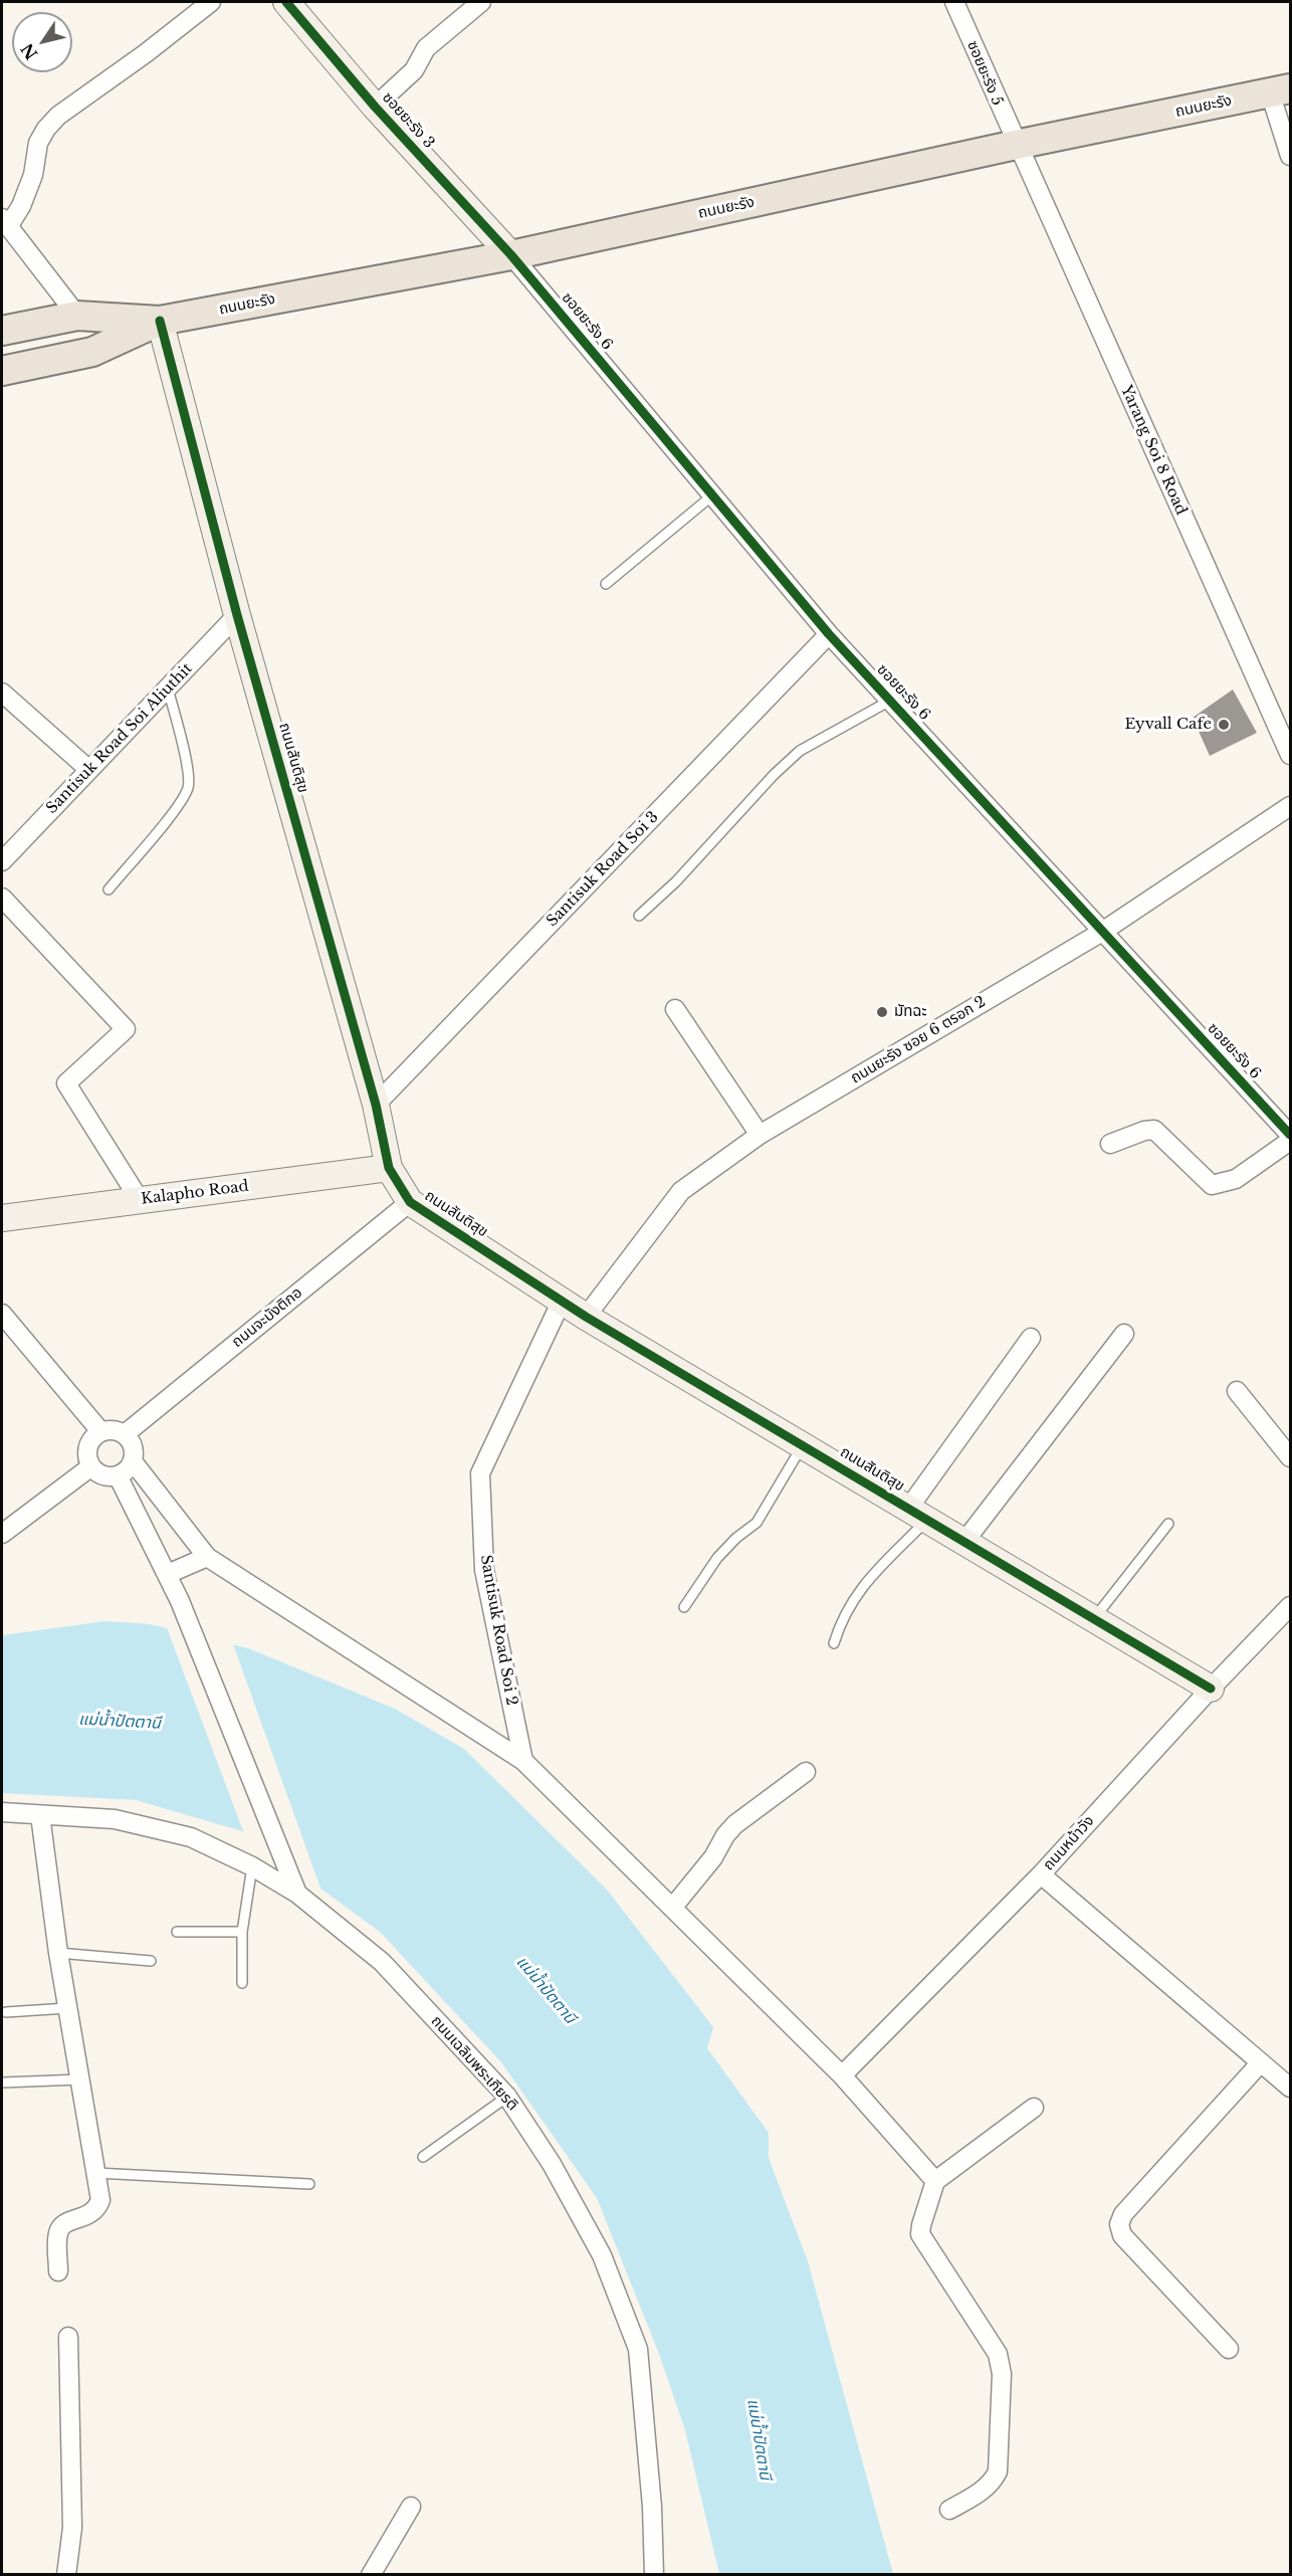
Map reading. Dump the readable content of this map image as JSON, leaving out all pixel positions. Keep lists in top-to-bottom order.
{
  "streets": {
    "main road": ["ถนนยะรัง"],
    "street": [
      "ซอยยะรัง 5",
      "ซอยยะรัง 3",
      "ซอยยะรัง 6",
      "Yarang Soi 8 Road",
      "Santisuk Road Soi Aliuthit",
      "ถนนสันติสุข",
      "Santisuk Road Soi 3",
      "ถนนยะรัง ซอย 6 ตรอก 2",
      "Kalapho Road",
      "ถนนจะบังติกอ",
      "Santisuk Road Soi 2",
      "ถนนหน้าวัง",
      "ถนนเฉลิมพระเกียรติ"
    ]
  },
  "crossings": [
    ["ซอยยะรัง 5", "ถนนยะรัง"],
    ["ซอยยะรัง 5", "Yarang Soi 8 Road"],
    ["ถนนยะรัง", "ซอยยะรัง 3"],
    ["ถนนยะรัง", "ซอยยะรัง 6"],
    ["ถนนยะรัง", "Yarang Soi 8 Road"],
    ["ถนนยะรัง", "ถนนสันติสุข"],
    ["ซอยยะรัง 3", "ซอยยะรัง 6"],
    ["ซอยยะรัง 6", "Santisuk Road Soi 3"],
    ["ซอยยะรัง 6", "ถนนยะรัง ซอย 6 ตรอก 2"],
    ["Santisuk Road Soi Aliuthit", "ถนนสันติสุข"],
    ["ถนนสันติสุข", "Santisuk Road Soi 3"],
    ["ถนนสันติสุข", "ถนนยะรัง ซอย 6 ตรอก 2"],
    ["ถนนสันติสุข", "Kalapho Road"],
    ["ถนนสันติสุข", "ถนนจะบังติกอ"],
    ["ถนนสันติสุข", "Santisuk Road Soi 2"],
    ["ถนนสันติสุข", "ถนนหน้าวัง"]
  ],
  "water": ["แม่น้ำปัตตานี"],
  "places": ["Eyvall Cafe", "มัทฉะ"],
  "north": "bottom left"
}
